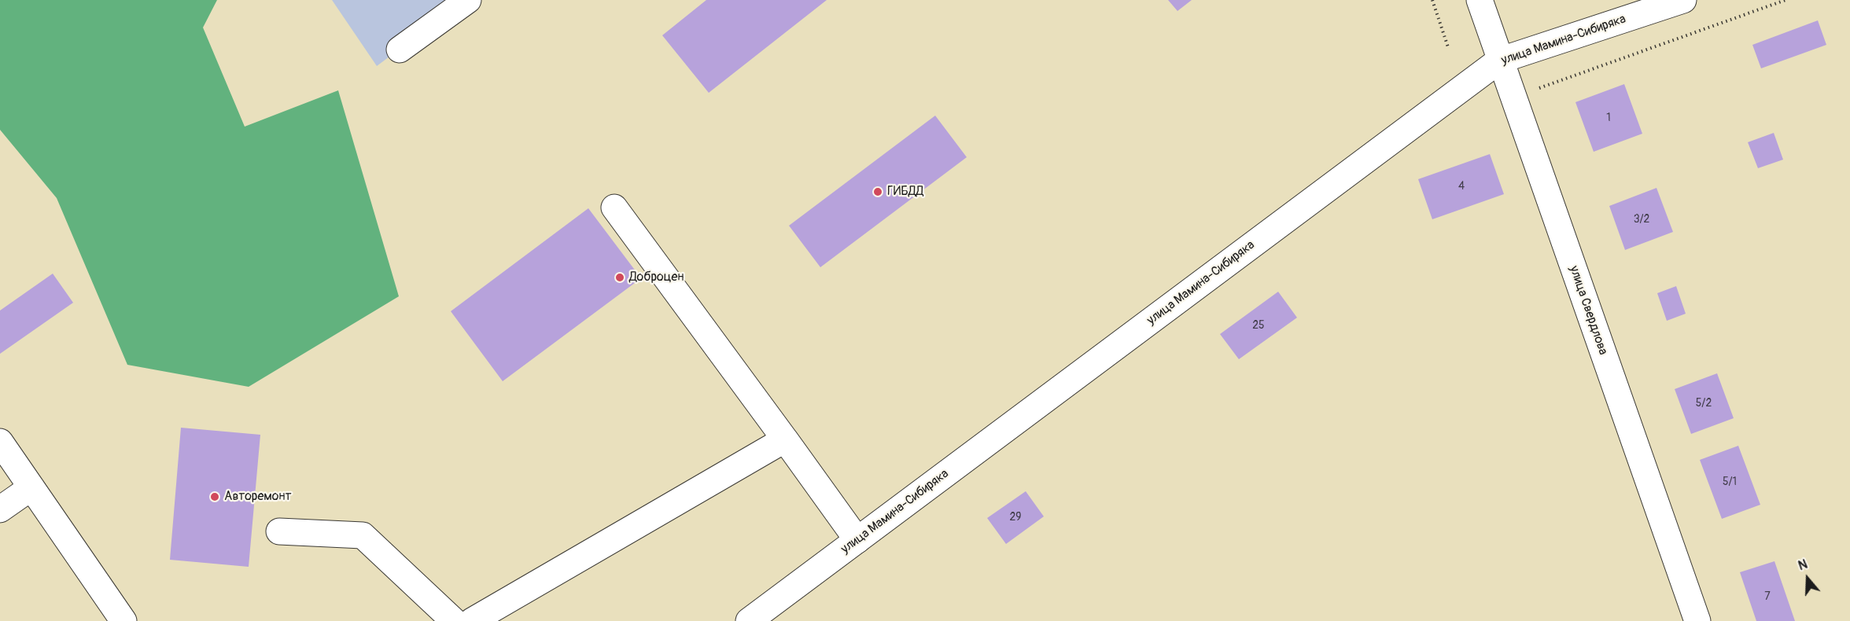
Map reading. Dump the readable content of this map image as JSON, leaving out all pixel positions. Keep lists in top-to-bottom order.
{
  "streets": {
    "main road": ["улица Мамина-Сибиряка", "улица Свердлова"]
  },
  "crossings": [
    ["улица Мамина-Сибиряка", "улица Свердлова"]
  ],
  "places": ["ГИБДД", "Доброцен", "Авторемонт"],
  "house_numbers": [
    "1",
    "4",
    "3/2",
    "25",
    "5/2",
    "5/1",
    "29",
    "7"
  ],
  "north": "top"
}
